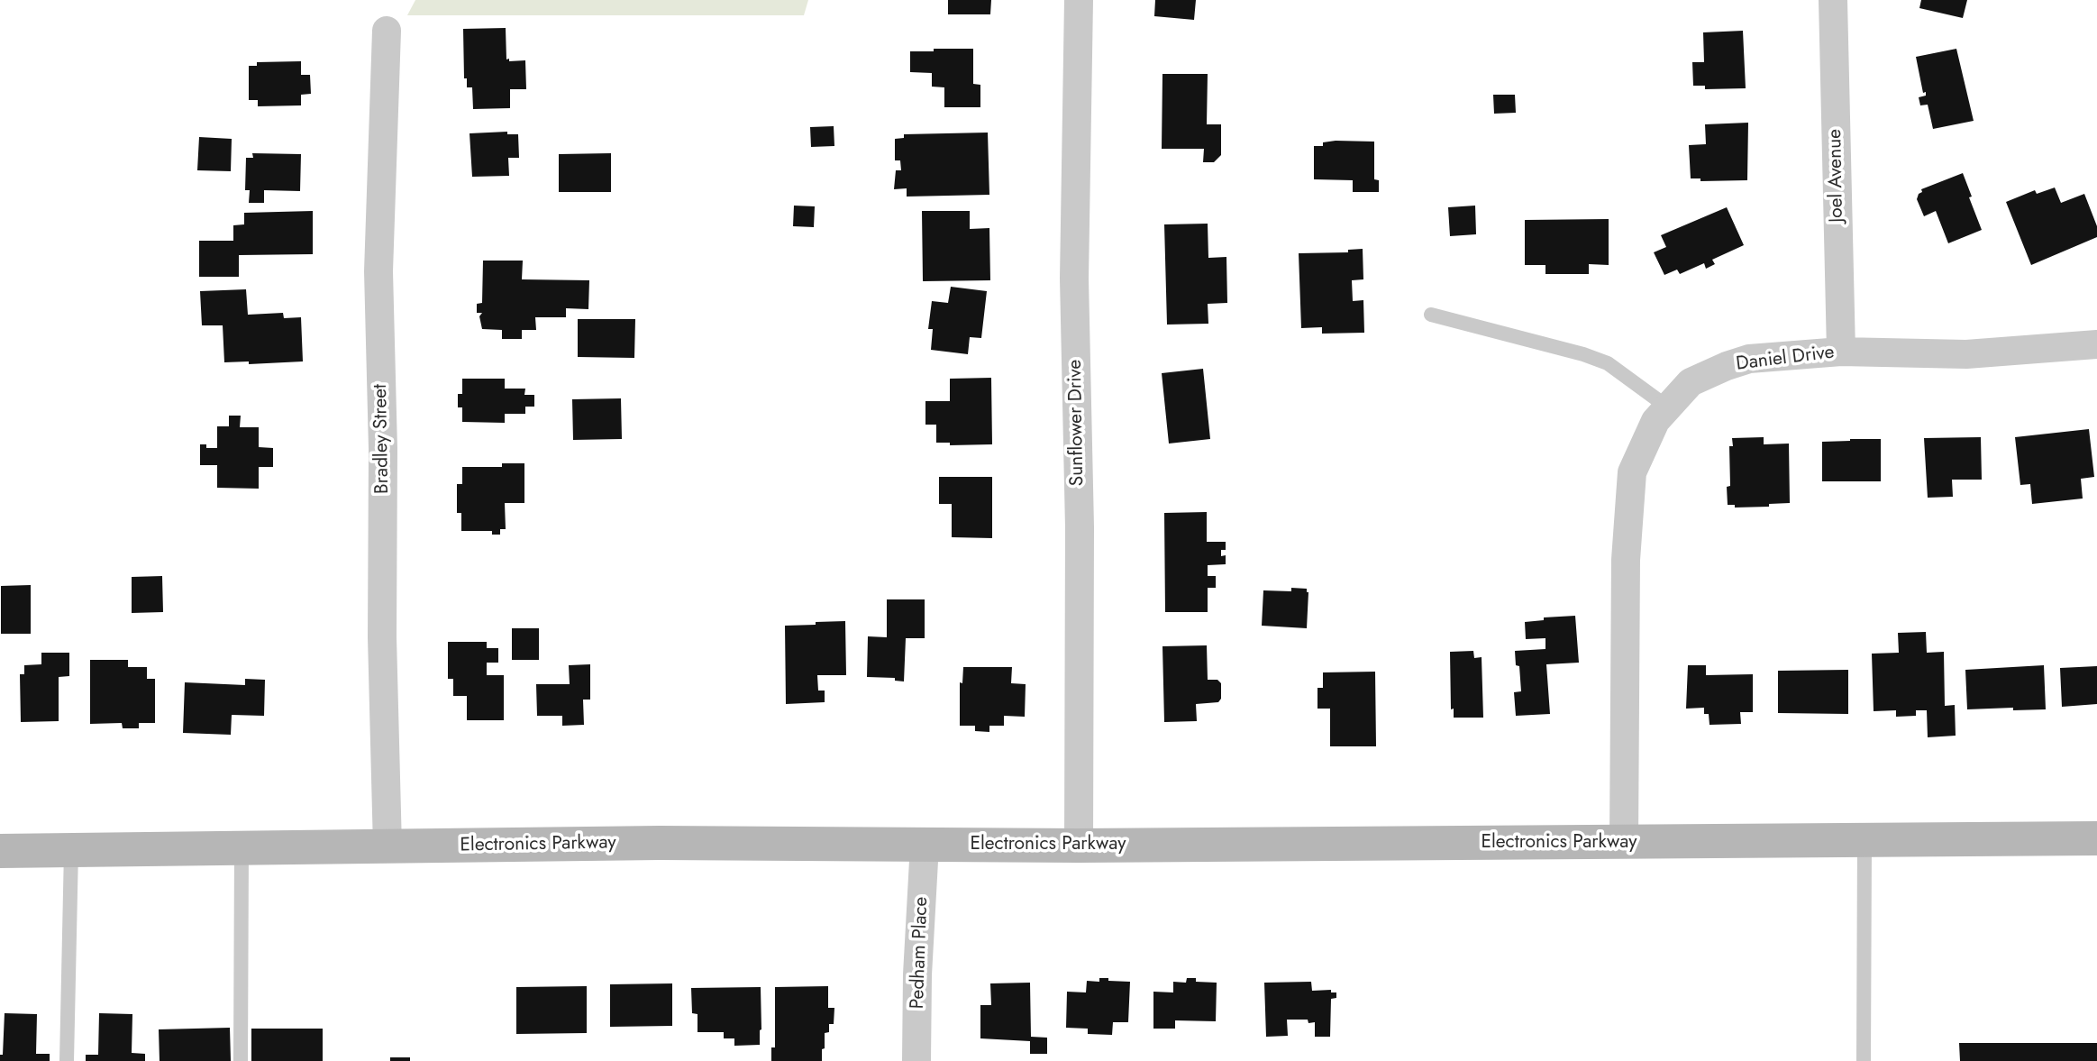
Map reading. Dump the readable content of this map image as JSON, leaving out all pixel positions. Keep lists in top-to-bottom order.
{
  "streets": {
    "main road": ["Electronics Parkway"],
    "street": [
      "Joel Avenue",
      "Daniel Drive",
      "Sunflower Drive",
      "Bradley Street",
      "Pedham Place"
    ]
  },
  "crossings": [
    ["Joel Avenue", "Daniel Drive"],
    ["Daniel Drive", "Electronics Parkway"],
    ["Sunflower Drive", "Electronics Parkway"],
    ["Bradley Street", "Electronics Parkway"],
    ["Electronics Parkway", "Pedham Place"]
  ]
}
